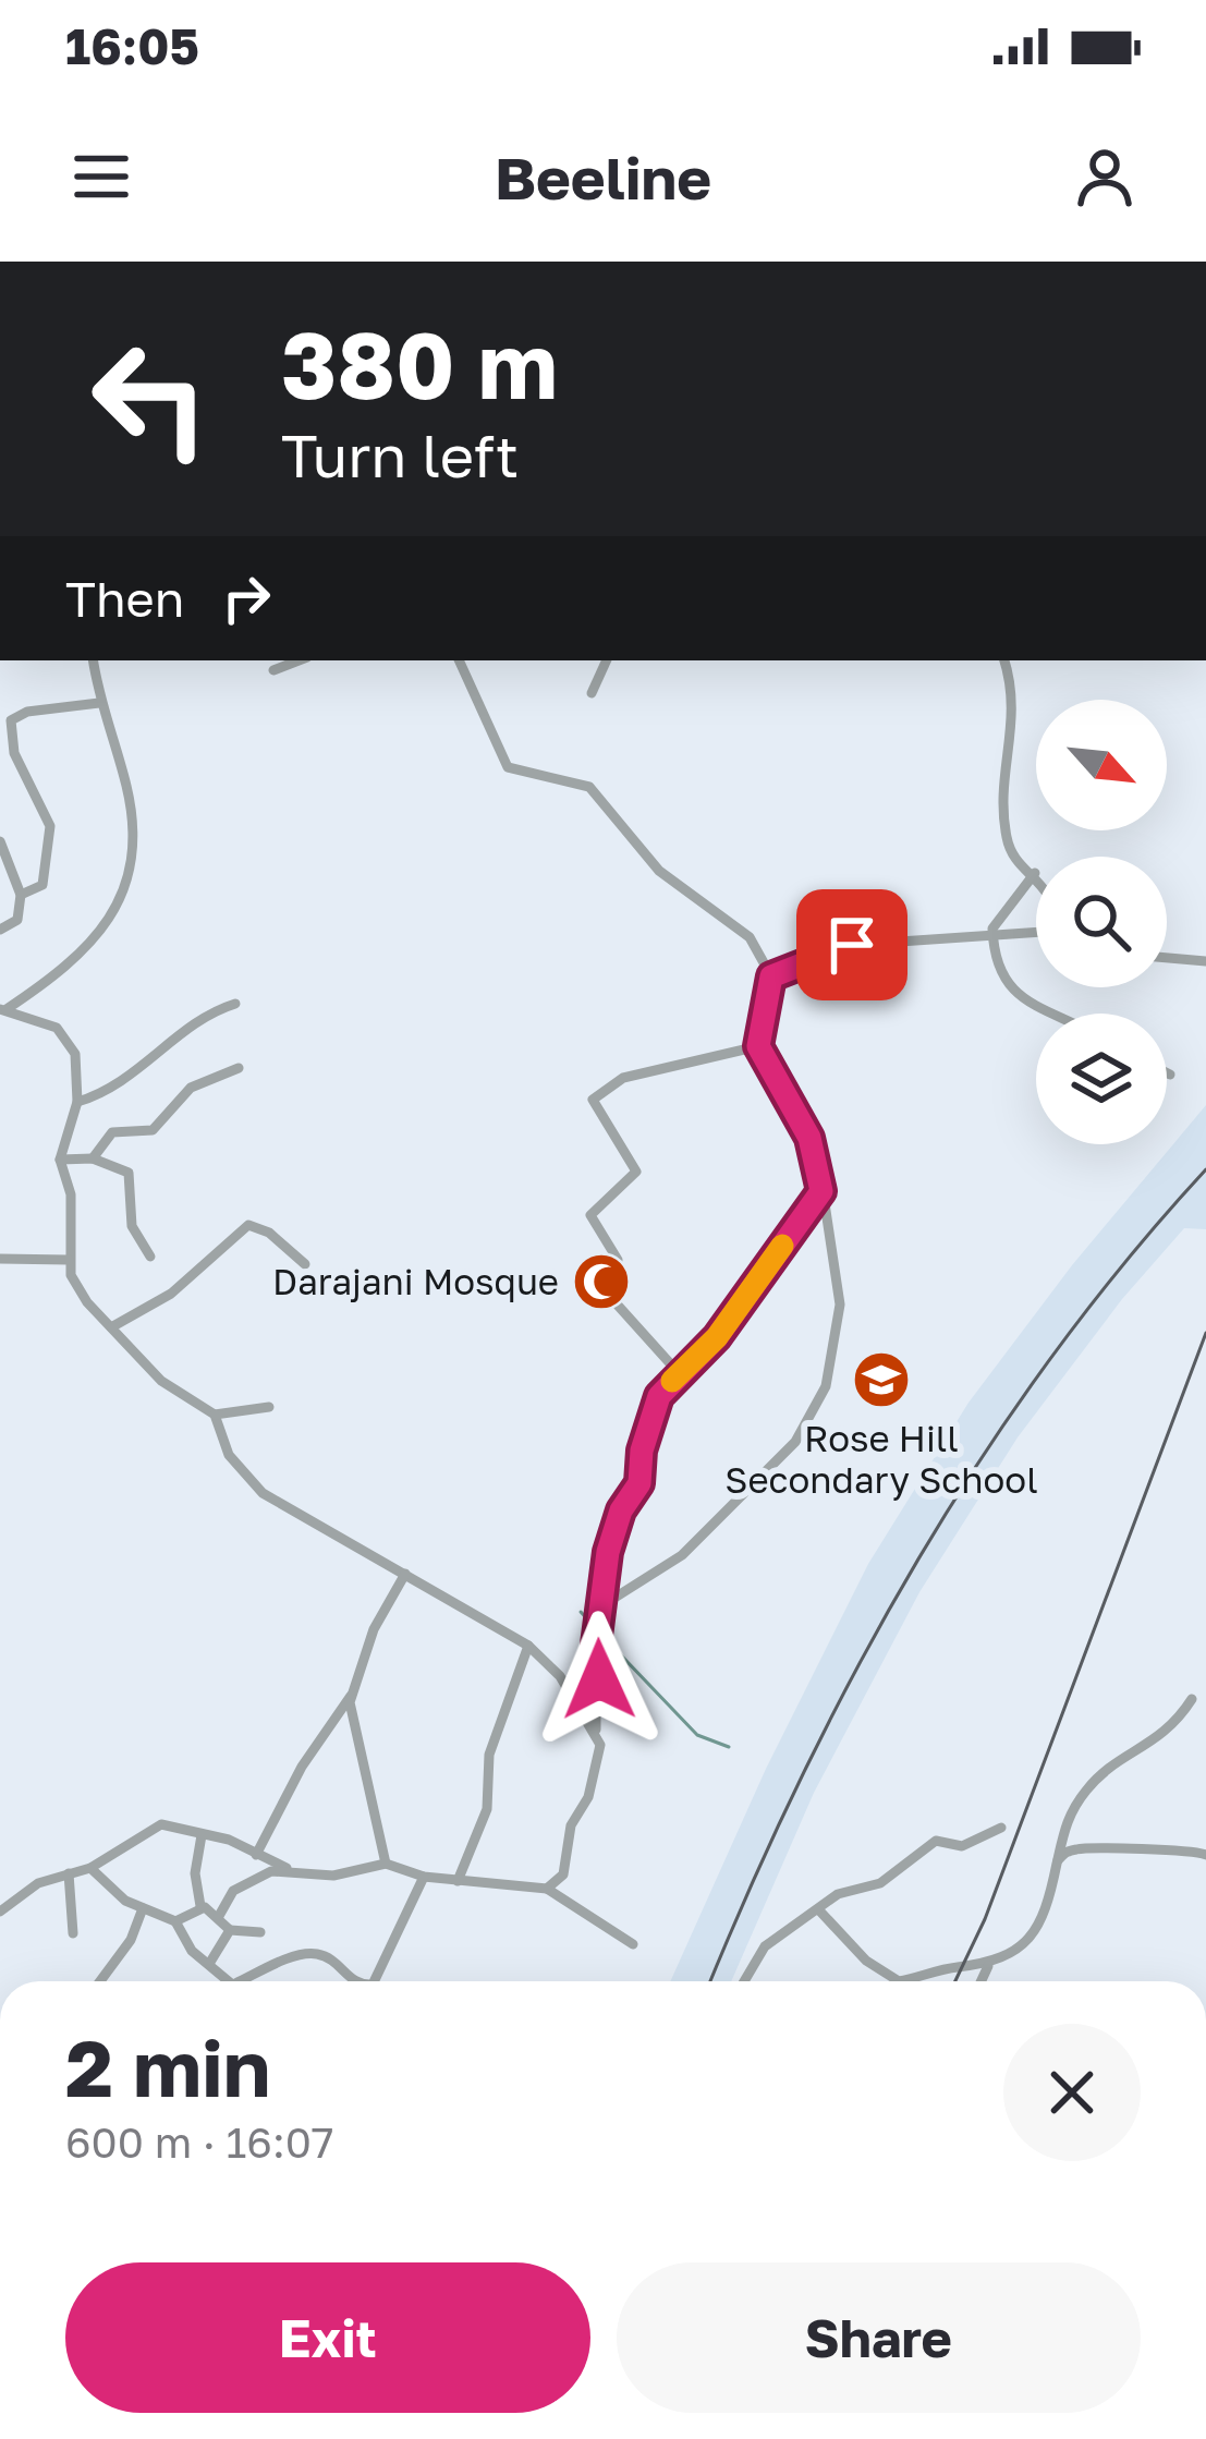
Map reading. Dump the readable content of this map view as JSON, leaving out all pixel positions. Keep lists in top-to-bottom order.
{
  "places": {
    "mosque": ["Darajani Mosque"],
    "school or university": ["Rose Hill Secondary School"]
  },
  "north": "bottom right",
  "page": {
    "status": "16:05",
    "header": "Beeline",
    "turn": ["380 m", "Turn left"],
    "then": "Then",
    "heading": ["2 min", "600 m · 16:07"],
    "buttons": ["Exit", "Share"]
  }
}
